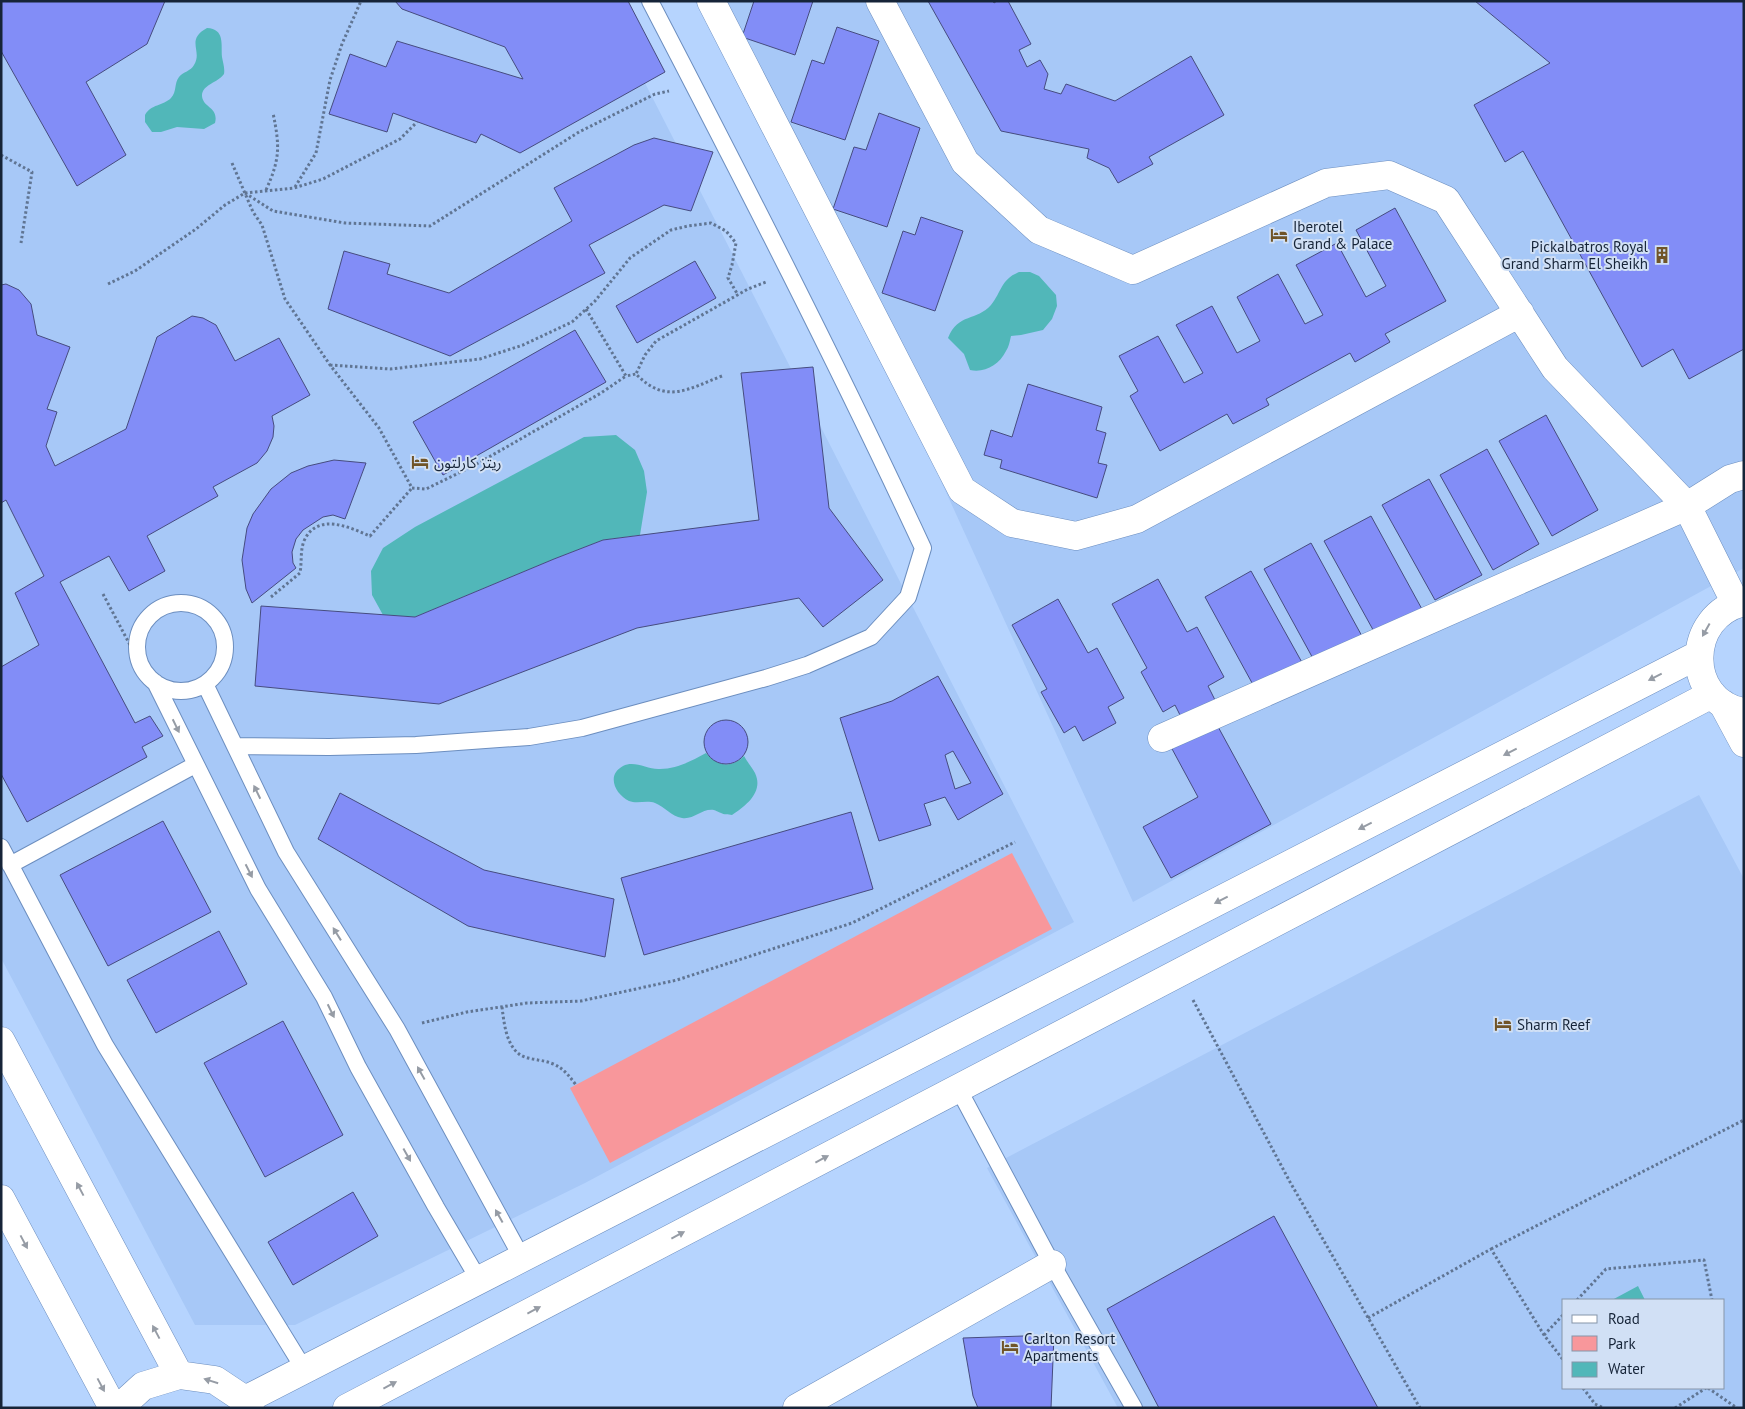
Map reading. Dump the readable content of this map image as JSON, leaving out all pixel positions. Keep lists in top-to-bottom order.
{
  "places": {
    "hotel": [
      "Iberotel Grand & Palace",
      "ريتز كارلتون",
      "Sharm Reef",
      "Carlton Resort Apartments"
    ],
    "building": ["Pickalbatros Royal Grand Sharm El Sheikh"]
  },
  "legend": ["Road", "Park", "Water"]
}
